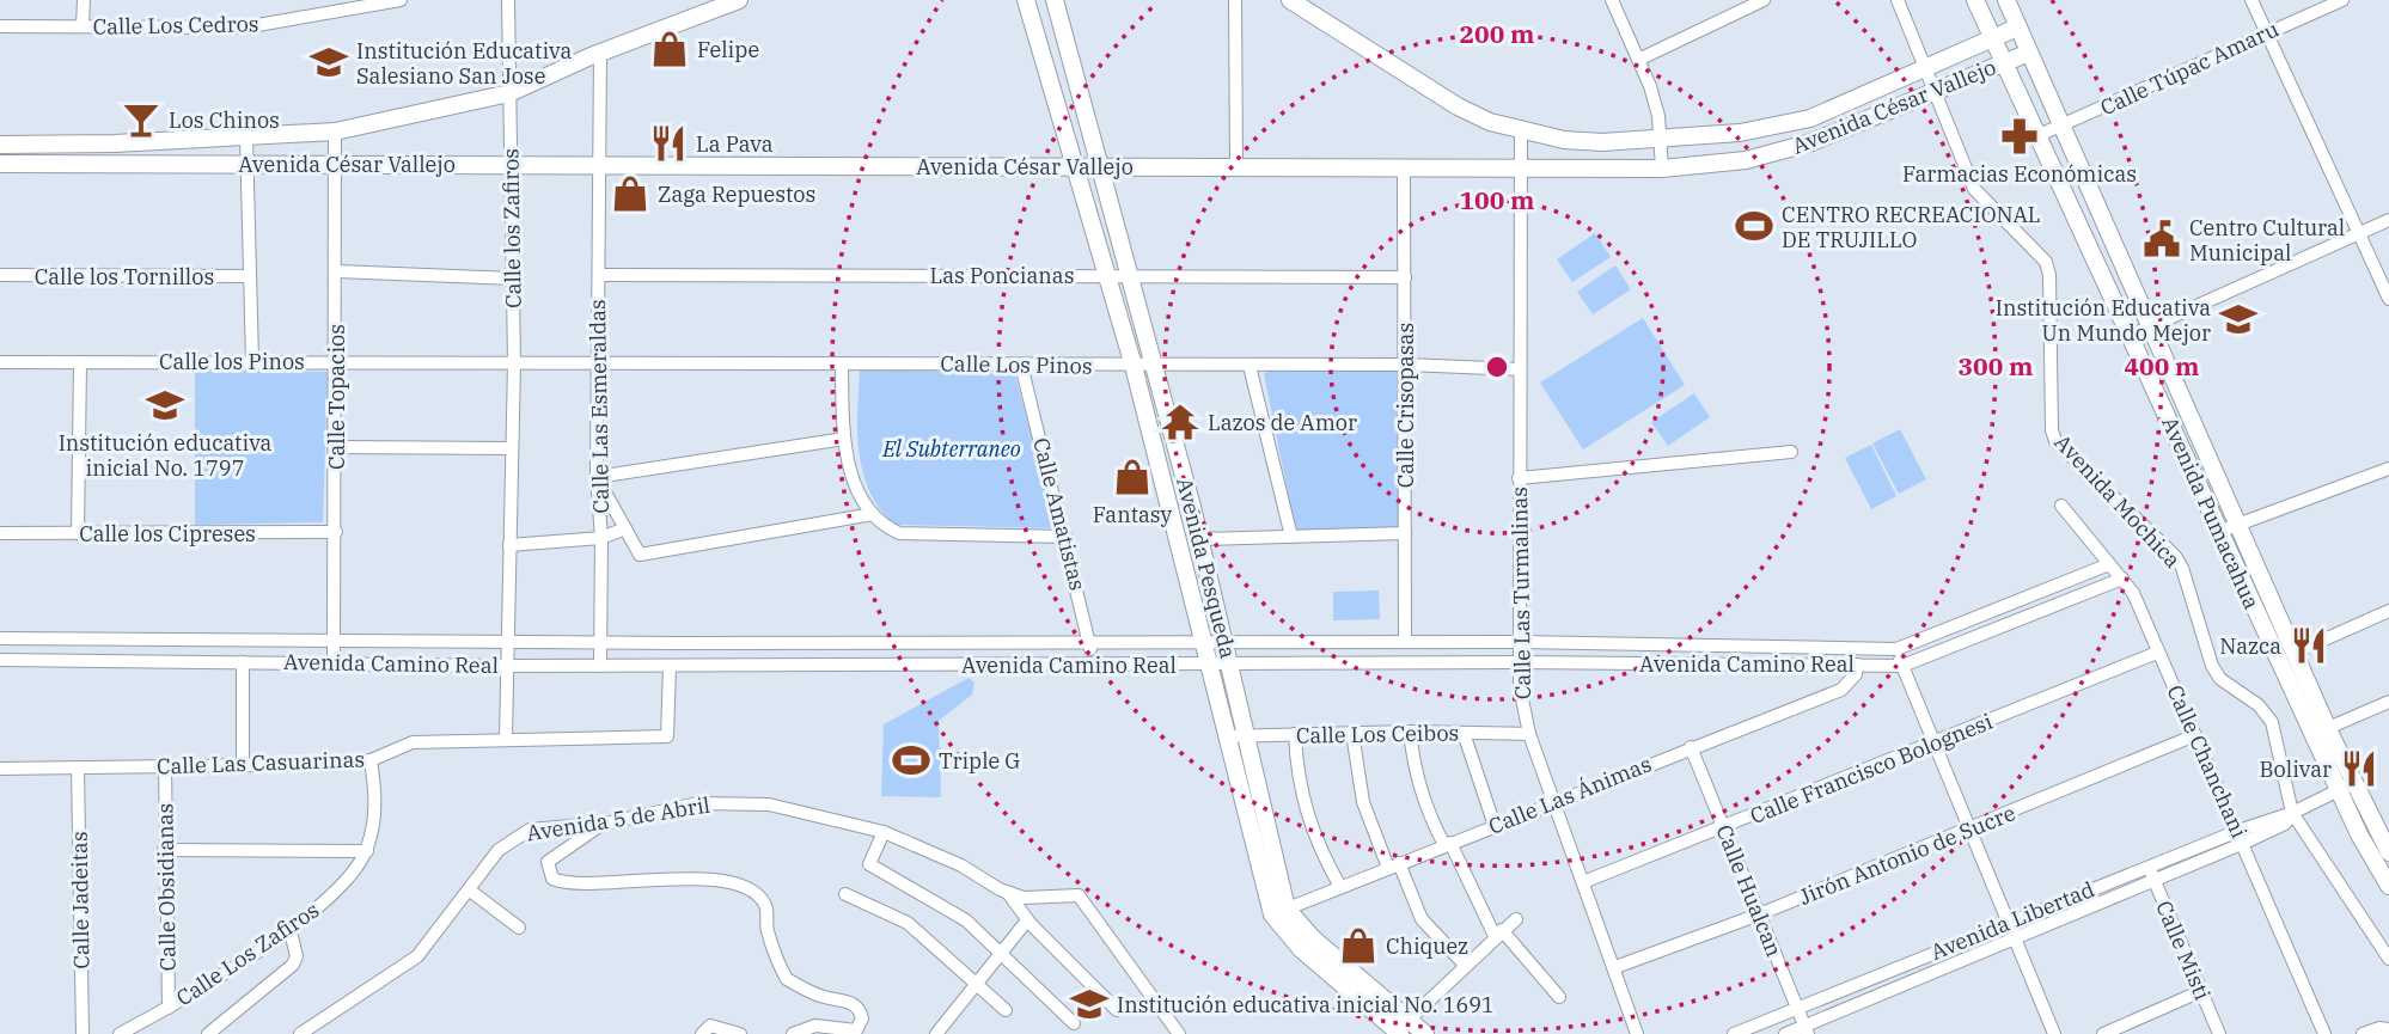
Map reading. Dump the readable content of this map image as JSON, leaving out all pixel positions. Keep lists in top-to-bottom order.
{
  "streets": {
    "main road": ["Avenida César Vallejo", "Avenida Pumacahua", "Avenida Pesqueda"],
    "street": [
      "Calle Los Cedros",
      "Calle Túpac Amaru",
      "Calle los Zafiros",
      "Las Poncianas",
      "Calle los Tornillos",
      "Calle los Pinos",
      "Calle Los Pinos",
      "Calle Topacios",
      "Calle Crisopasas",
      "Calle Las Esmeraldas",
      "Avenida Mochica",
      "Calle Amatistas",
      "Calle los Cipreses",
      "Calle Las Turmalinas",
      "Avenida Camino Real",
      "Calle Los Ceibos",
      "Calle Chanchani",
      "Calle Las Casuarinas",
      "Calle Francisco Bolognesi",
      "Calle Las Ánimas",
      "Avenida 5 de Abril",
      "Jirón Antonio de Sucre",
      "Calle Obsidianas",
      "Calle Hualcan",
      "Calle Jadeitas",
      "Avenida Libertad",
      "Calle Misti",
      "Calle Los Zafiros"
    ]
  },
  "crossings": [
    ["Calle Túpac Amaru", "Avenida Pumacahua"],
    ["Avenida César Vallejo", "Calle los Zafiros"],
    ["Avenida César Vallejo", "Calle Topacios"],
    ["Avenida César Vallejo", "Calle Crisopasas"],
    ["Avenida César Vallejo", "Calle Las Esmeraldas"],
    ["Avenida César Vallejo", "Avenida Mochica"],
    ["Avenida César Vallejo", "Avenida Pumacahua"],
    ["Avenida César Vallejo", "Avenida Pesqueda"],
    ["Avenida César Vallejo", "Calle Las Turmalinas"],
    ["Calle los Zafiros", "Calle los Pinos"],
    ["Calle los Zafiros", "Calle Los Pinos"],
    ["Las Poncianas", "Calle Crisopasas"],
    ["Las Poncianas", "Calle Las Esmeraldas"],
    ["Las Poncianas", "Avenida Pesqueda"],
    ["Calle los Pinos", "Calle Los Pinos"],
    ["Calle los Pinos", "Calle Topacios"],
    ["Calle Los Pinos", "Calle Crisopasas"],
    ["Calle Los Pinos", "Calle Las Esmeraldas"],
    ["Calle Los Pinos", "Calle Amatistas"],
    ["Calle Los Pinos", "Avenida Pesqueda"],
    ["Calle Los Pinos", "Calle Las Turmalinas"],
    ["Calle Topacios", "Calle los Cipreses"],
    ["Calle Topacios", "Avenida Camino Real"],
    ["Calle Crisopasas", "Avenida Camino Real"],
    ["Calle Las Esmeraldas", "Avenida Camino Real"],
    ["Avenida Mochica", "Avenida Libertad"],
    ["Avenida Pumacahua", "Avenida Libertad"],
    ["Calle Amatistas", "Avenida Camino Real"],
    ["Avenida Pesqueda", "Avenida Camino Real"],
    ["Avenida Pesqueda", "Calle Los Ceibos"],
    ["Avenida Pesqueda", "Calle Las Ánimas"],
    ["Calle Las Turmalinas", "Avenida Camino Real"],
    ["Calle Las Turmalinas", "Calle Los Ceibos"],
    ["Calle Las Turmalinas", "Calle Francisco Bolognesi"],
    ["Calle Las Turmalinas", "Calle Las Ánimas"],
    ["Calle Las Turmalinas", "Jirón Antonio de Sucre"],
    ["Avenida Camino Real", "Calle Chanchani"],
    ["Avenida Camino Real", "Calle Las Casuarinas"],
    ["Avenida Camino Real", "Calle Las Ánimas"],
    ["Calle Chanchani", "Calle Francisco Bolognesi"],
    ["Calle Chanchani", "Jirón Antonio de Sucre"],
    ["Calle Chanchani", "Avenida Libertad"],
    ["Calle Las Casuarinas", "Calle Obsidianas"],
    ["Calle Las Casuarinas", "Calle Jadeitas"],
    ["Calle Las Casuarinas", "Calle Los Zafiros"],
    ["Calle Francisco Bolognesi", "Calle Hualcan"],
    ["Calle Las Ánimas", "Calle Hualcan"],
    ["Jirón Antonio de Sucre", "Calle Hualcan"],
    ["Calle Obsidianas", "Calle Los Zafiros"],
    ["Calle Hualcan", "Avenida Libertad"],
    ["Avenida Libertad", "Calle Misti"]
  ],
  "parks": ["El Subterraneo"],
  "places": {
    "shop": [
      "Felipe",
      "Zaga Repuestos",
      "Fantasy",
      "Chiquez"
    ],
    "school or university": [
      "Institución Educativa Salesiano San Jose",
      "Institución Educativa Un Mundo Mejor",
      "Institución educativa inicial No. 1797",
      "Institución educativa inicial No. 1691"
    ],
    "bar": ["Los Chinos"],
    "pharmacy": ["Farmacias Económicas"],
    "restaurant": ["La Pava", "Nazca", "Bolivar"],
    "sports": ["CENTRO RECREACIONAL DE TRUJILLO", "Triple G"],
    "public building": ["Centro Cultural Municipal"],
    "temple": ["Lazos de Amor"]
  },
  "rings": [
    "200 m",
    "100 m",
    "300 m",
    "400 m"
  ]
}
